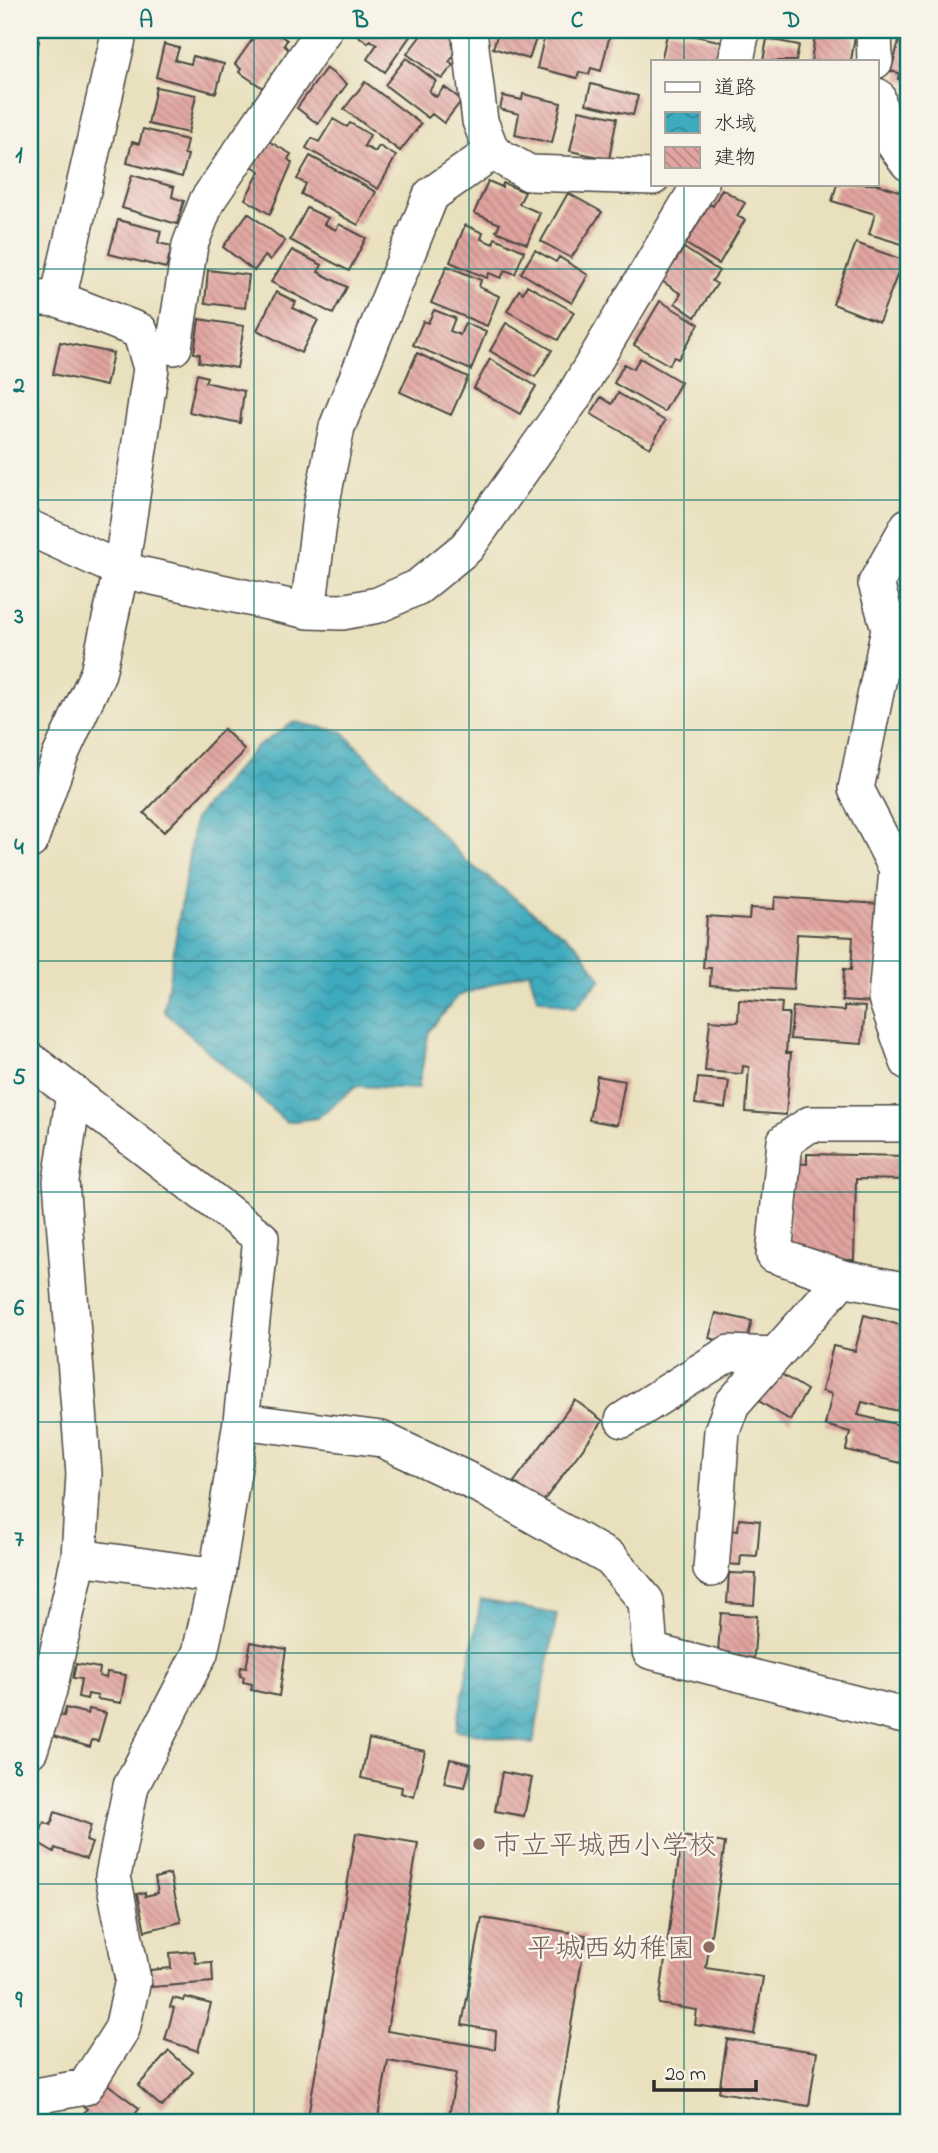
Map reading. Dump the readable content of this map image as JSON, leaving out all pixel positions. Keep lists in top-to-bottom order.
{
  "places": ["市立平城西小学校", "平城西幼稚園"],
  "legend": ["道路", "水域", "建物"],
  "scale_bar": "20 m",
  "grid": {
    "columns": [
      "A",
      "B",
      "C",
      "D"
    ],
    "rows": [
      "1",
      "2",
      "3",
      "4",
      "5",
      "6",
      "7",
      "8",
      "9"
    ]
  }
}
